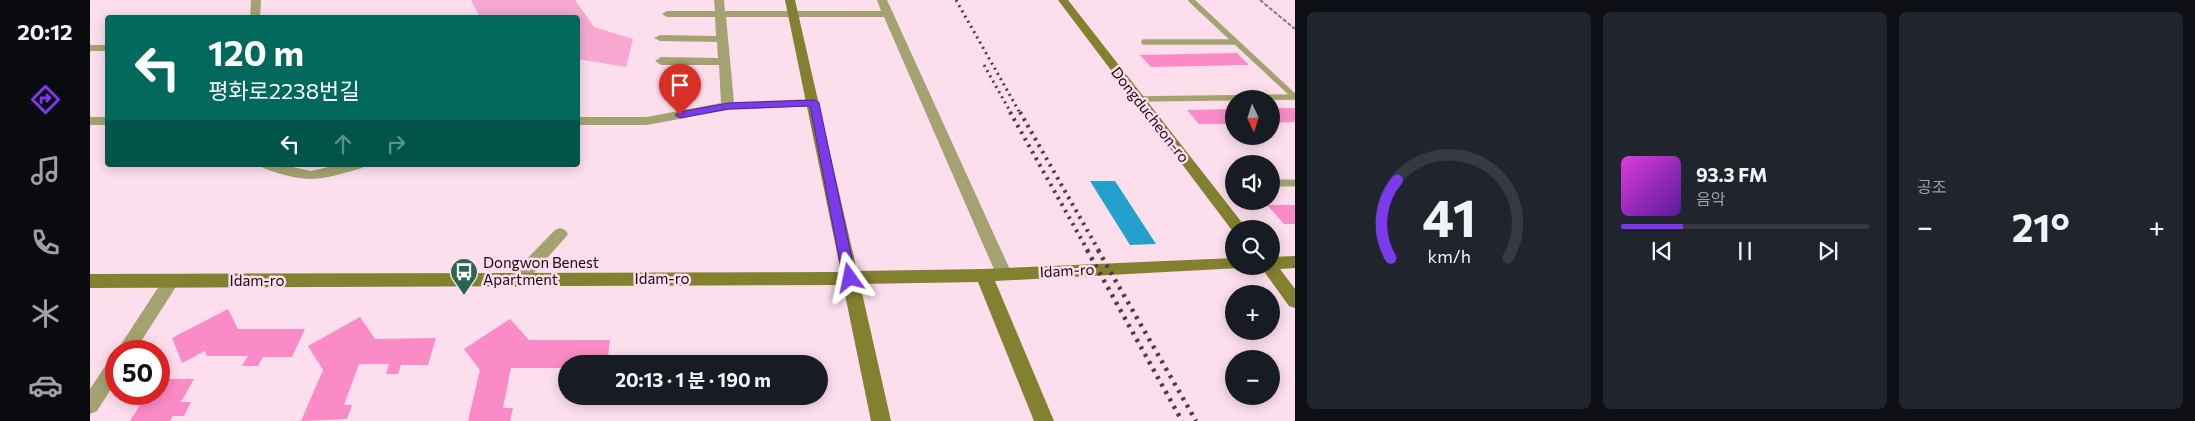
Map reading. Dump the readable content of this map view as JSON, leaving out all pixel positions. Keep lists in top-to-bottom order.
{
  "streets": {
    "street": ["Dongducheon-ro", "Idam-ro"]
  },
  "places": {
    "bus stop": ["Dongwon Benest Apartment"]
  },
  "north": "bottom",
  "page": {
    "tabs": "20:12",
    "tile": "공조",
    "turn": ["120 m", "평화로2238번길"],
    "map_buttons": ["+", "−"],
    "song": ["93.3 FM", "음악"],
    "heat": ["−", "21°", "+"],
    "limit": "50",
    "trip": "20:13 · 1 분 · 190 m",
    "gauge": ["41", "km/h"]
  }
}
